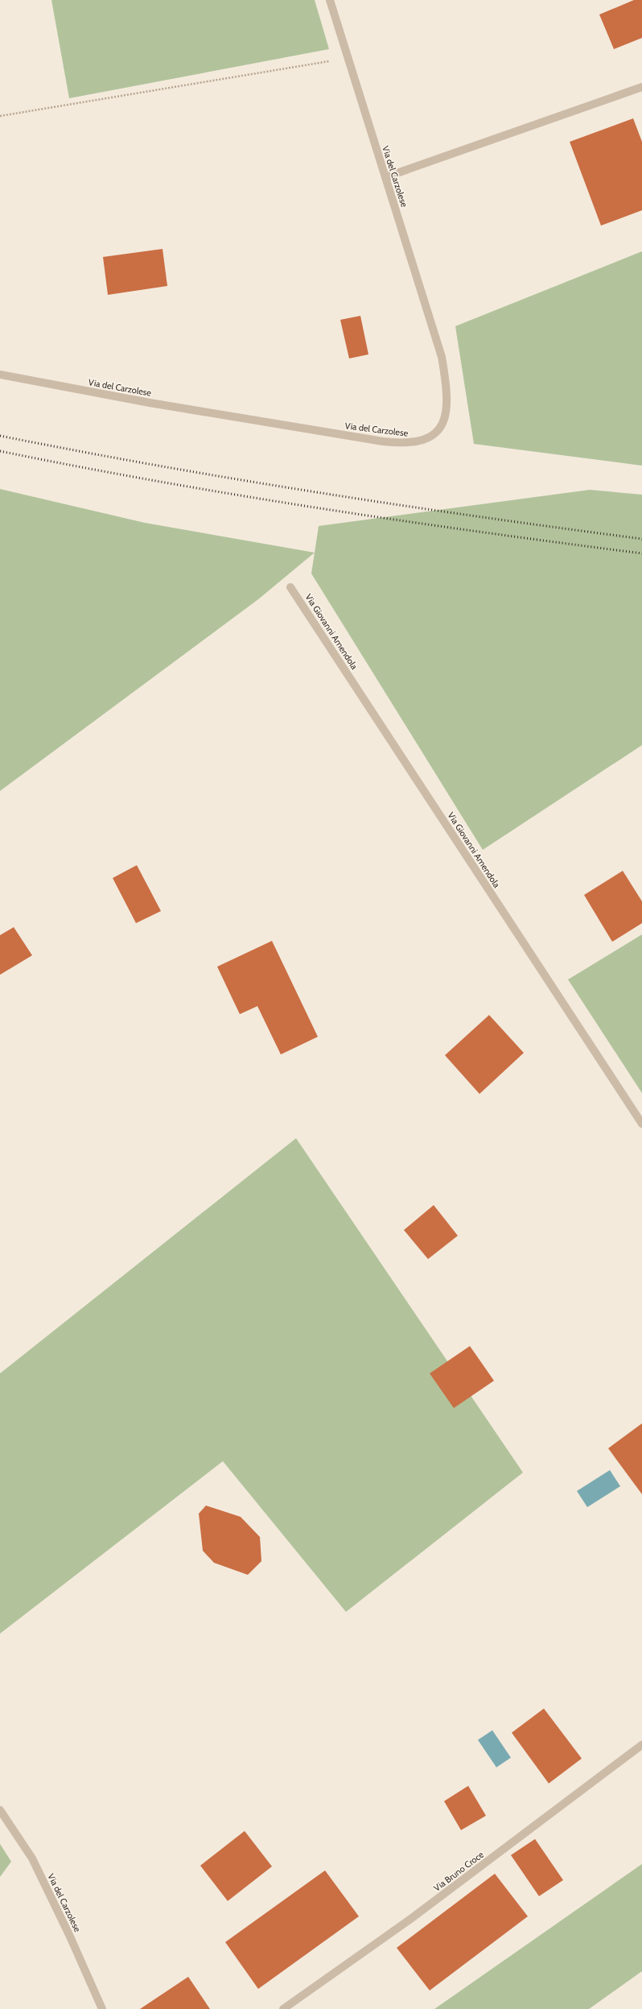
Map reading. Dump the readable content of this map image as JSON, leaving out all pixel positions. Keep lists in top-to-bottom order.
{
  "streets": {
    "street": ["Via del Carzolese", "Via Giovanni Amendola", "Via Bruno Croce"]
  }
}
